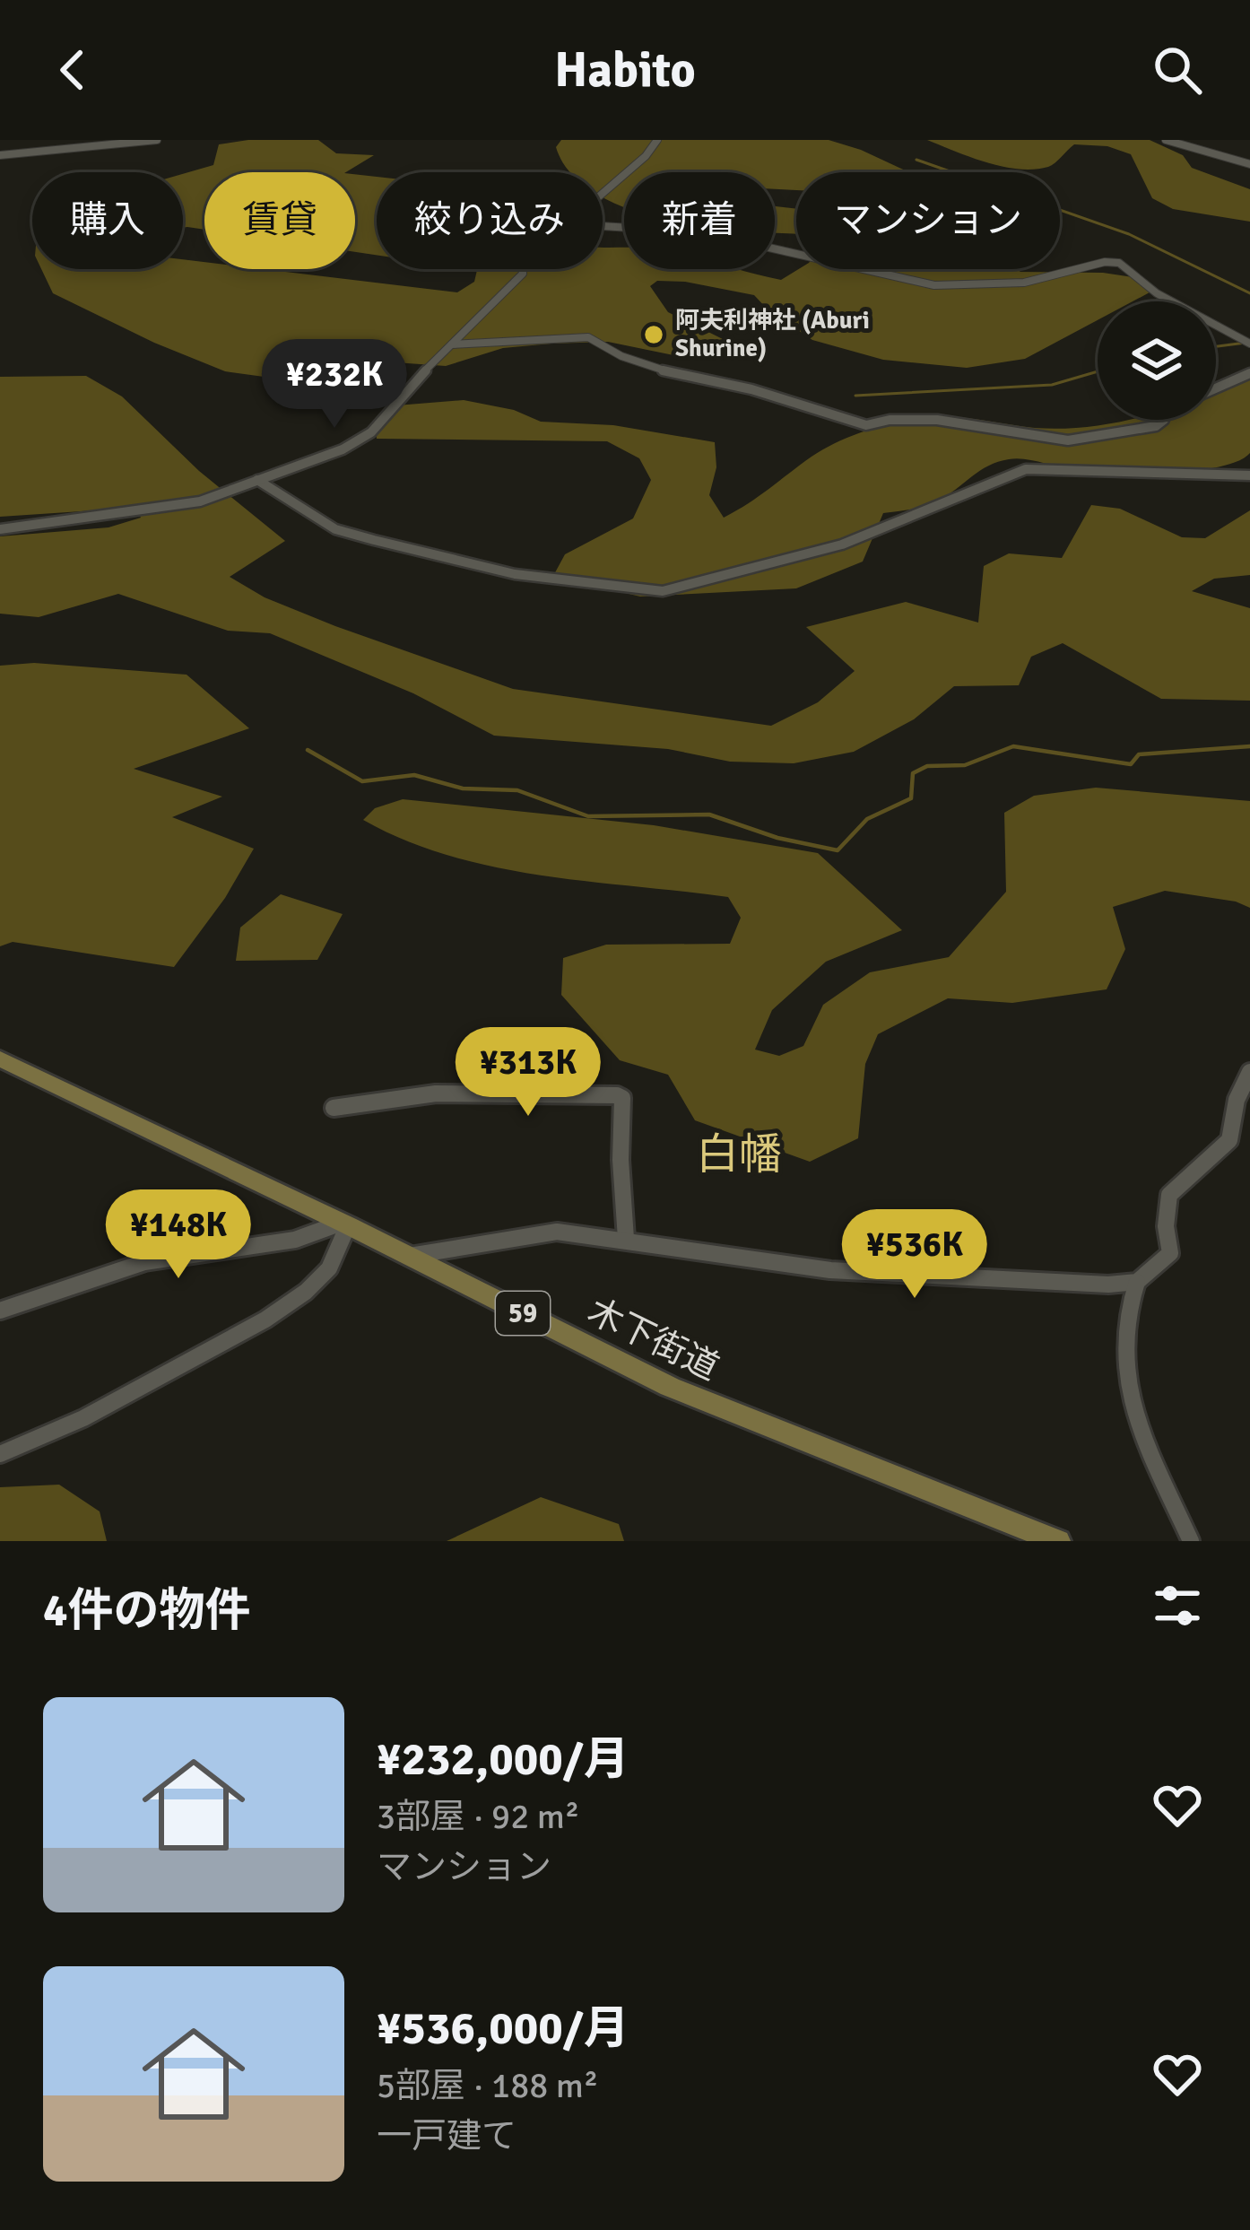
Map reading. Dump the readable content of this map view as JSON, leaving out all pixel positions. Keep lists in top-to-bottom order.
{
  "streets": {
    "main road": ["59", "木下街道"]
  },
  "districts": ["白幡"],
  "places": ["阿夫利神社 (Aburi Shurine)"],
  "page": {
    "header": "Habito",
    "chip": [
      "購入",
      "賃貸",
      "絞り込み",
      "新着",
      "マンション"
    ],
    "price": [
      "¥232K",
      "¥313K",
      "¥148K",
      "¥536K"
    ],
    "heading": "4件の物件",
    "list": [
      {
        "name": "¥232,000/月",
        "note": "3部屋 · 92 m² · マンション"
      },
      {
        "name": "¥536,000/月",
        "note": "5部屋 · 188 m² · 一戸建て"
      }
    ]
  }
}
